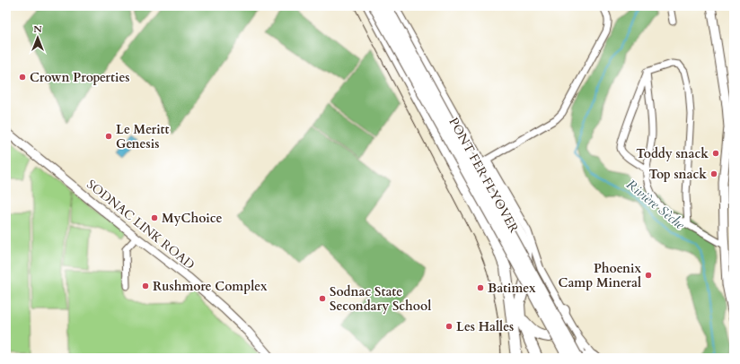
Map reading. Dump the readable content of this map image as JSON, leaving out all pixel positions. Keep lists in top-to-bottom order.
{
  "streets": {
    "highway": ["PONT FER FLYOVER"],
    "main road": ["SODNAC LINK ROAD"]
  },
  "water": ["Rivière Sèche"],
  "places": [
    "Crown Properties",
    "Le Meritt Genesis",
    "Toddy snack",
    "Top snack",
    "MyChoice",
    "Phoenix Camp Mineral",
    "Rushmore Complex",
    "Batimex",
    "Sodnac State Secondary School",
    "Les Halles"
  ],
  "north": "top"
}
